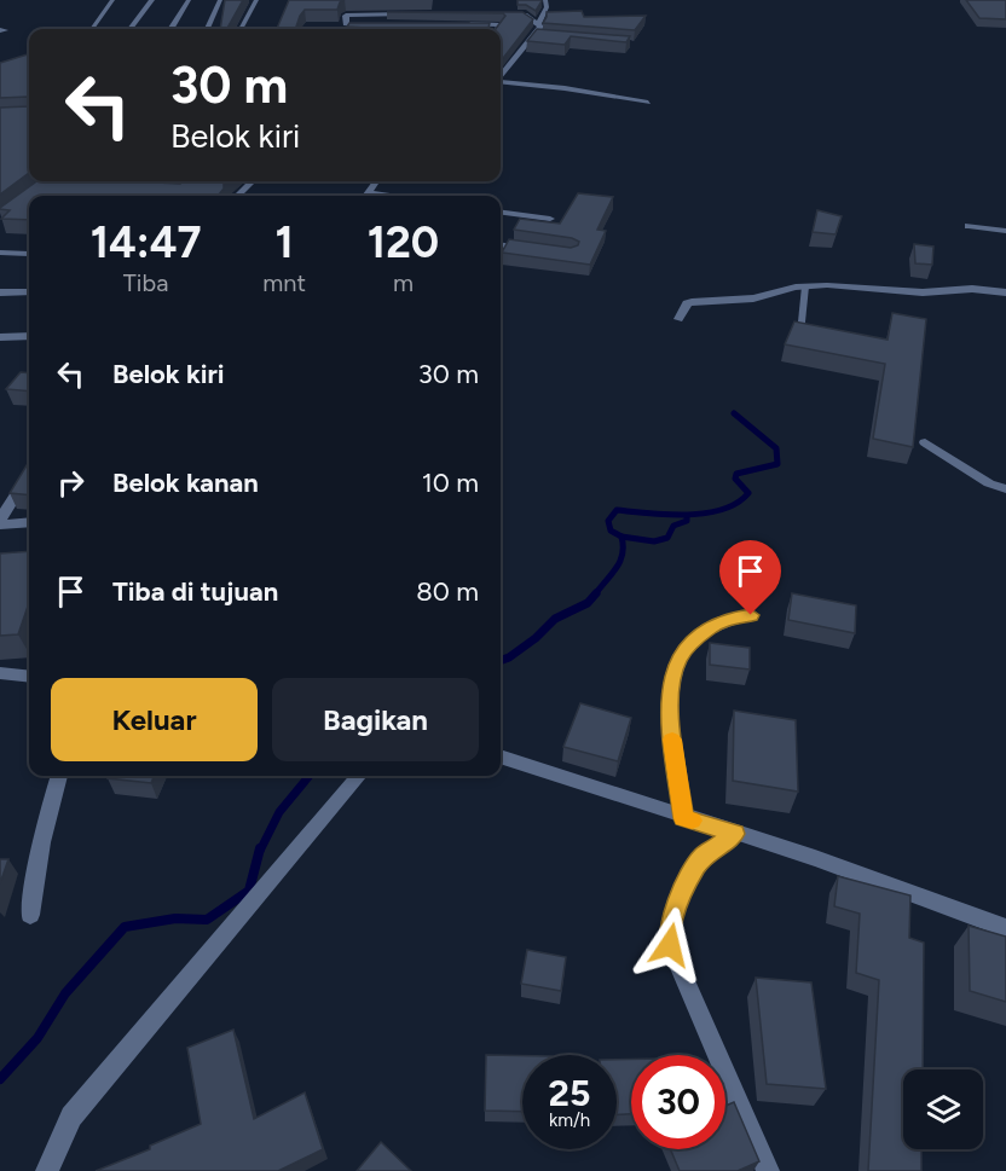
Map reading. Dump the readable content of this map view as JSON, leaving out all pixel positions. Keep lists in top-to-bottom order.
{
  "page": {
    "turn": ["30 m", "Belok kiri"],
    "eta": [
      "14:47",
      "Tiba",
      "1",
      "mnt",
      "120",
      "m"
    ],
    "list": [
      {
        "name": "Belok kiri",
        "value": "30 m"
      },
      {
        "name": "Belok kanan",
        "value": "10 m"
      },
      {
        "name": "Tiba di tujuan",
        "value": "80 m"
      }
    ],
    "buttons": ["Keluar", "Bagikan"],
    "speed": "25 km/h",
    "limit": "30"
  }
}
